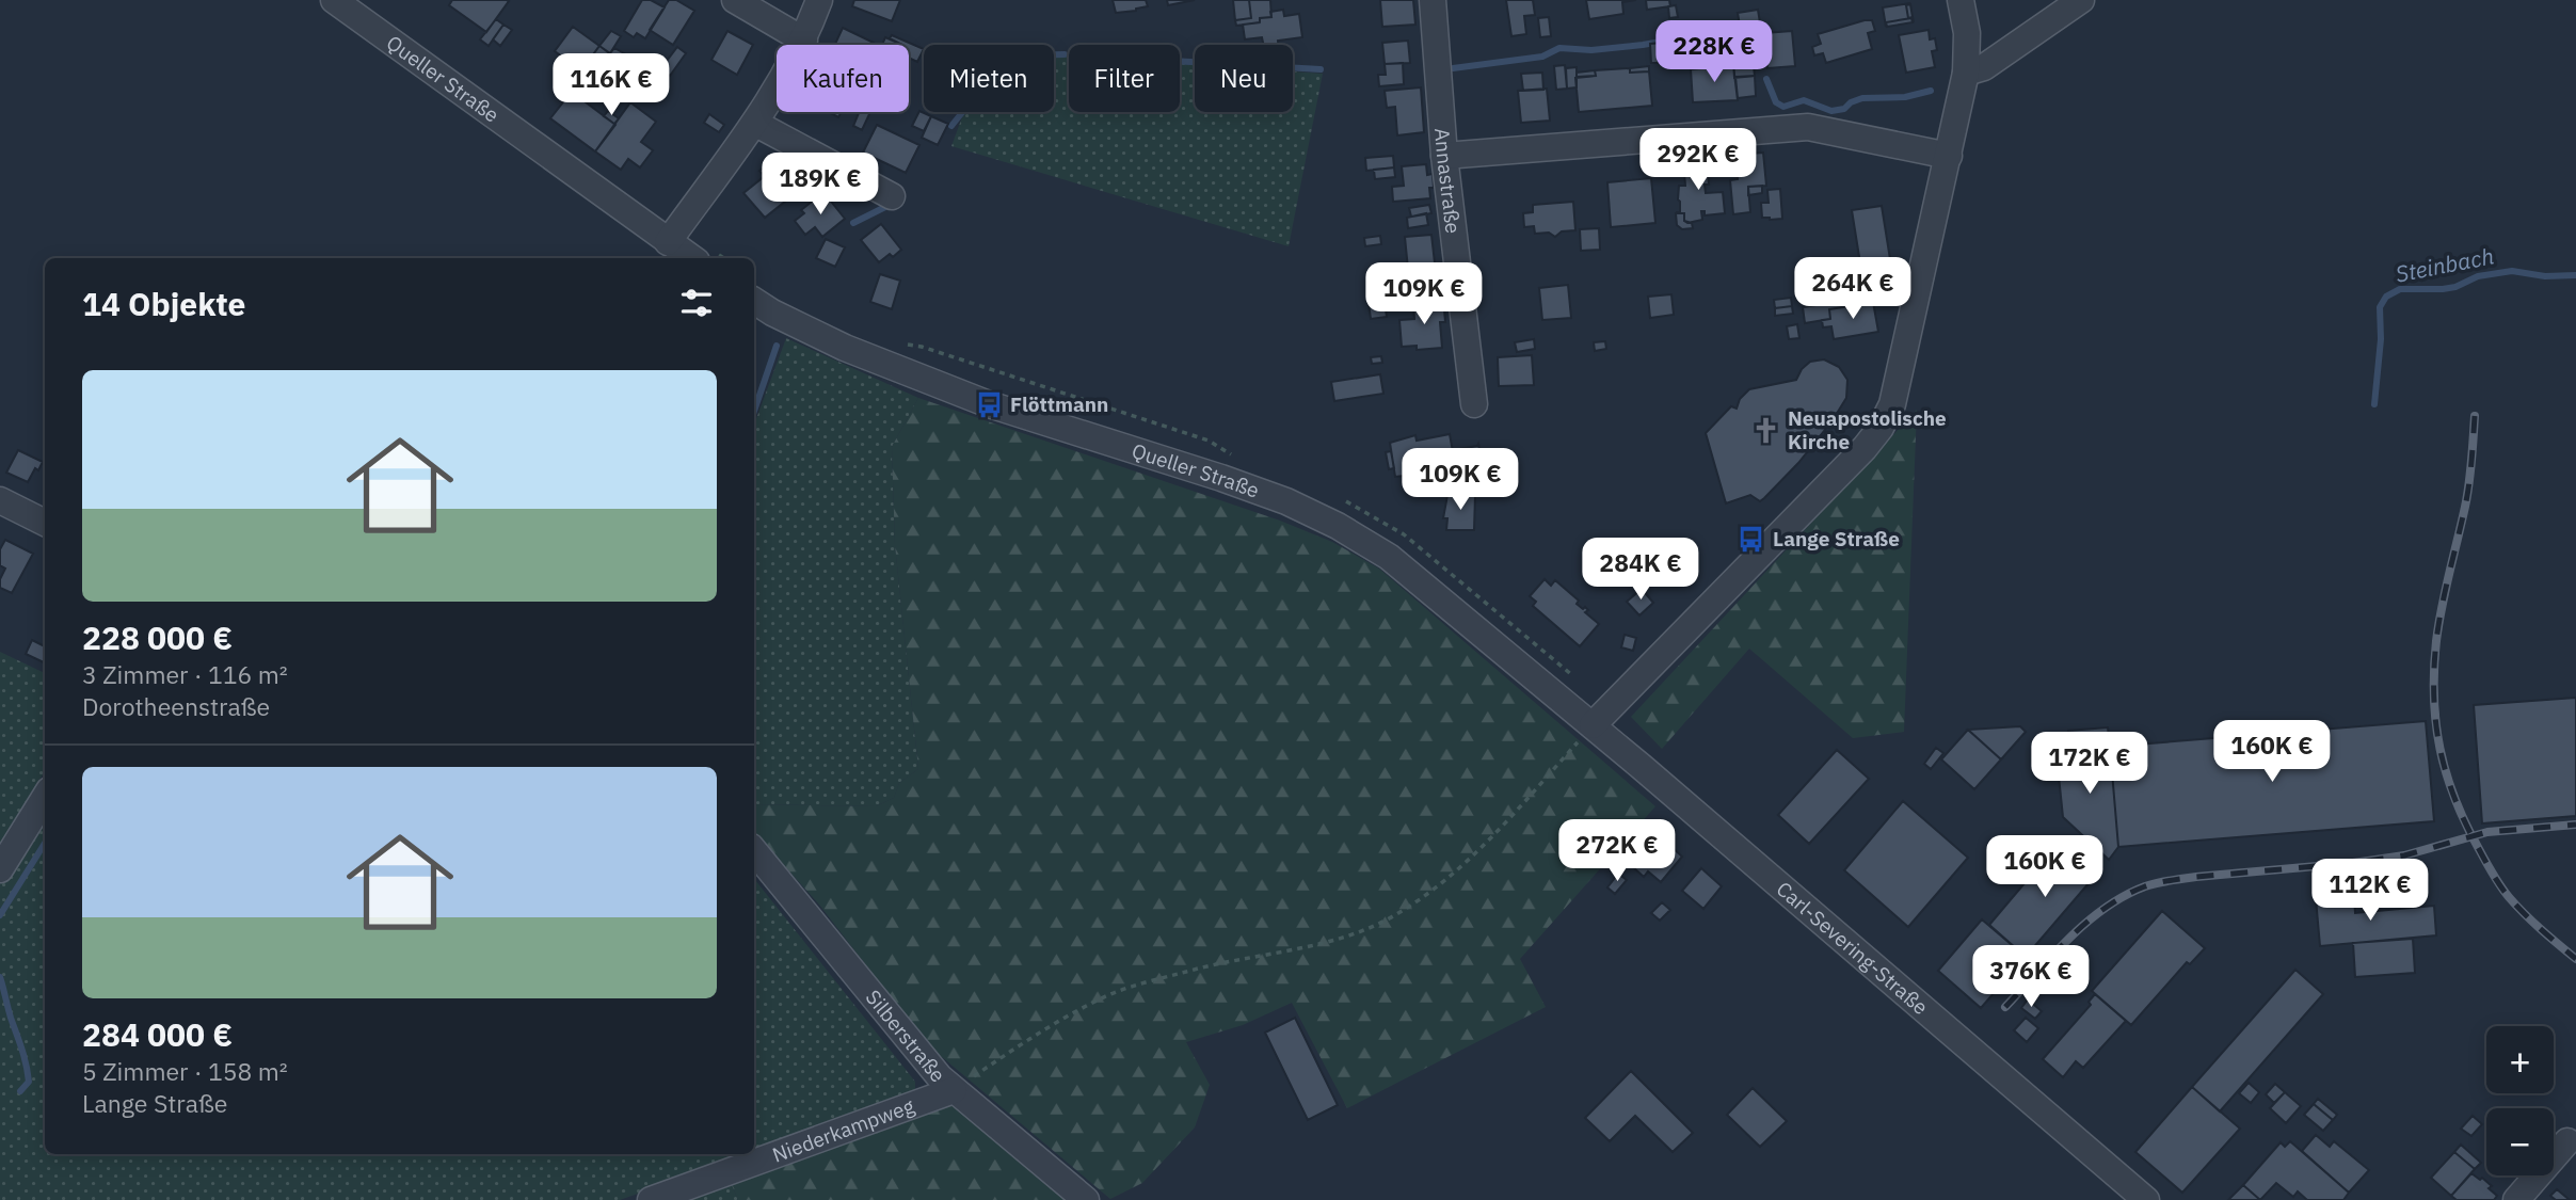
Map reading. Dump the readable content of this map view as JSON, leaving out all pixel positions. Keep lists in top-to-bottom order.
{
  "streets": {
    "street": [
      "Queller Straße",
      "Annastraße",
      "Carl-Severing-Straße",
      "Silberstraße",
      "Niederkampweg"
    ]
  },
  "crossings": [
    ["Queller Straße", "Carl-Severing-Straße"],
    ["Silberstraße", "Niederkampweg"]
  ],
  "water": ["Steinbach"],
  "places": {
    "bus stop": ["Flöttmann", "Lange Straße"],
    "church": ["Neuapostolische Kirche"]
  },
  "page": {
    "price": [
      "228K €",
      "116K €",
      "292K €",
      "189K €",
      "264K €",
      "109K €",
      "109K €",
      "284K €",
      "160K €",
      "172K €",
      "272K €",
      "160K €",
      "112K €",
      "376K €"
    ],
    "chip": [
      "Kaufen",
      "Mieten",
      "Filter",
      "Neu"
    ],
    "heading": "14 Objekte",
    "list": [
      {
        "name": "228 000 €",
        "note": "3 Zimmer · 116 m² · Dorotheenstraße"
      },
      {
        "name": "284 000 €",
        "note": "5 Zimmer · 158 m² · Lange Straße"
      }
    ],
    "map_buttons": ["+", "−"]
  }
}
